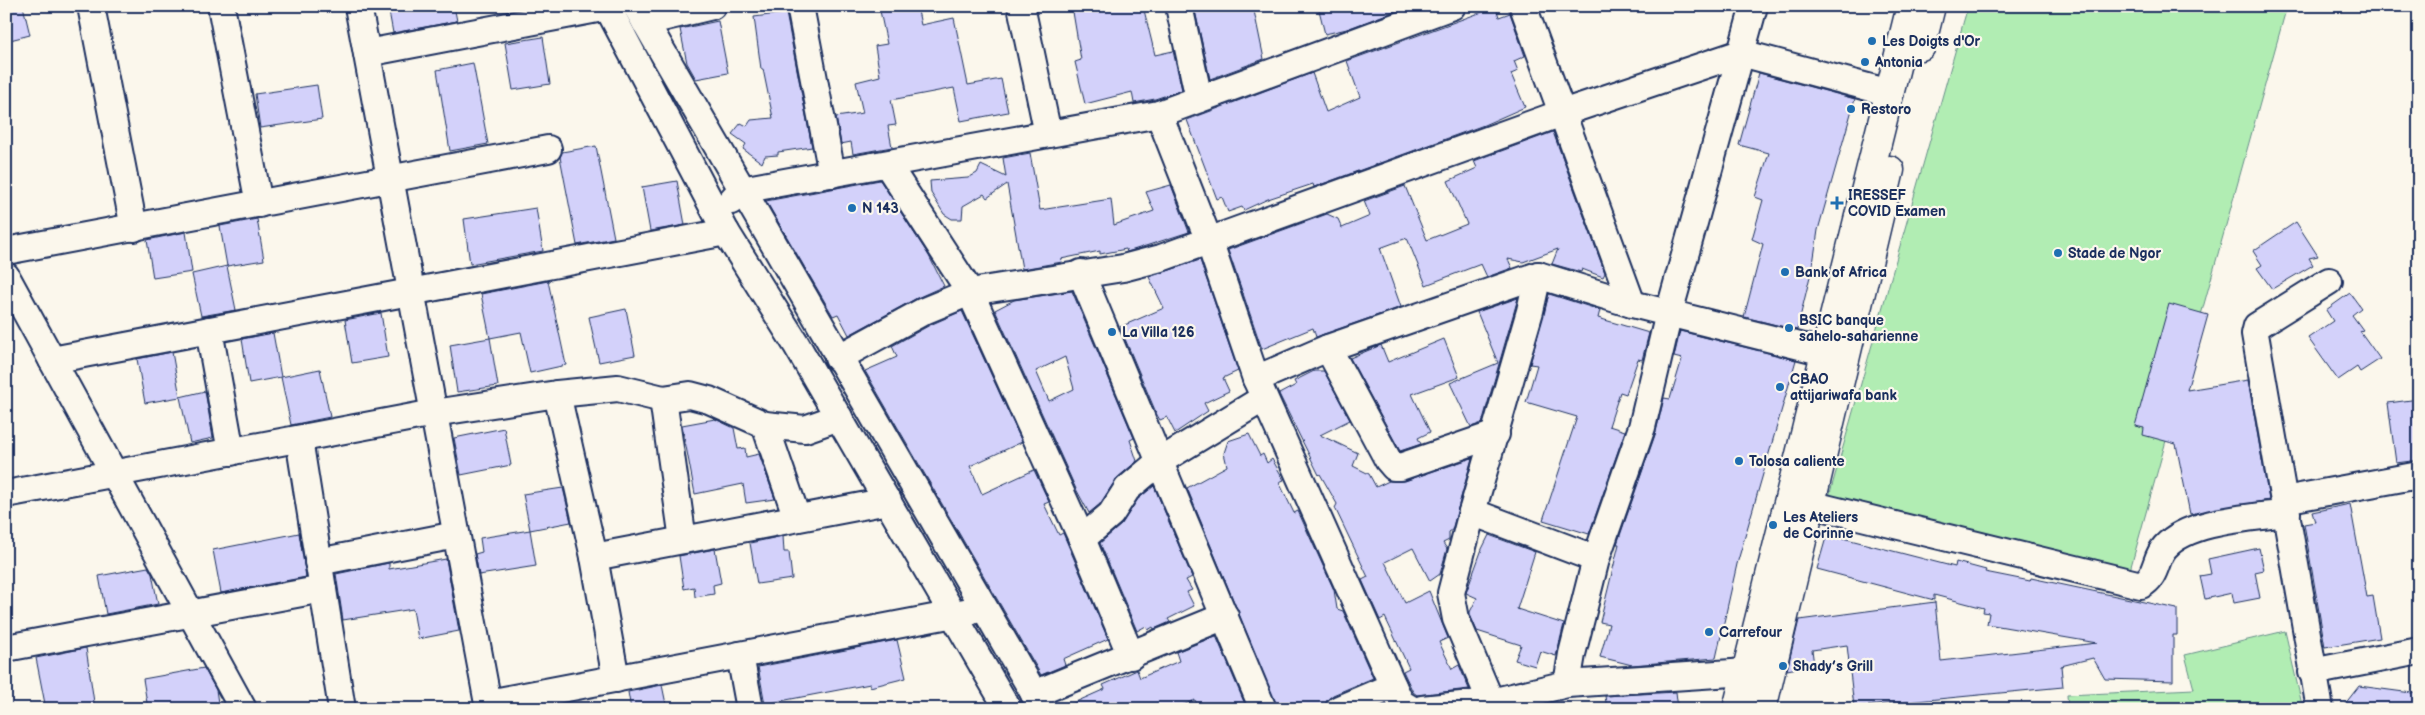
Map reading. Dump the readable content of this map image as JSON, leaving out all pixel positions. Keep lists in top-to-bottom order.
{
  "places": {
    "other": [
      "Les Doigts d'Or",
      "Antonia",
      "Restoro",
      "N 143",
      "Stade de Ngor",
      "Bank of Africa",
      "BSIC banque sahelo-saharienne",
      "La Villa 126",
      "CBAO attijariwafa bank",
      "Tolosa caliente",
      "Les Ateliers de Corinne",
      "Carrefour",
      "Shady’s Grill"
    ],
    "health": ["IRESSEF COVID Examen"]
  }
}
